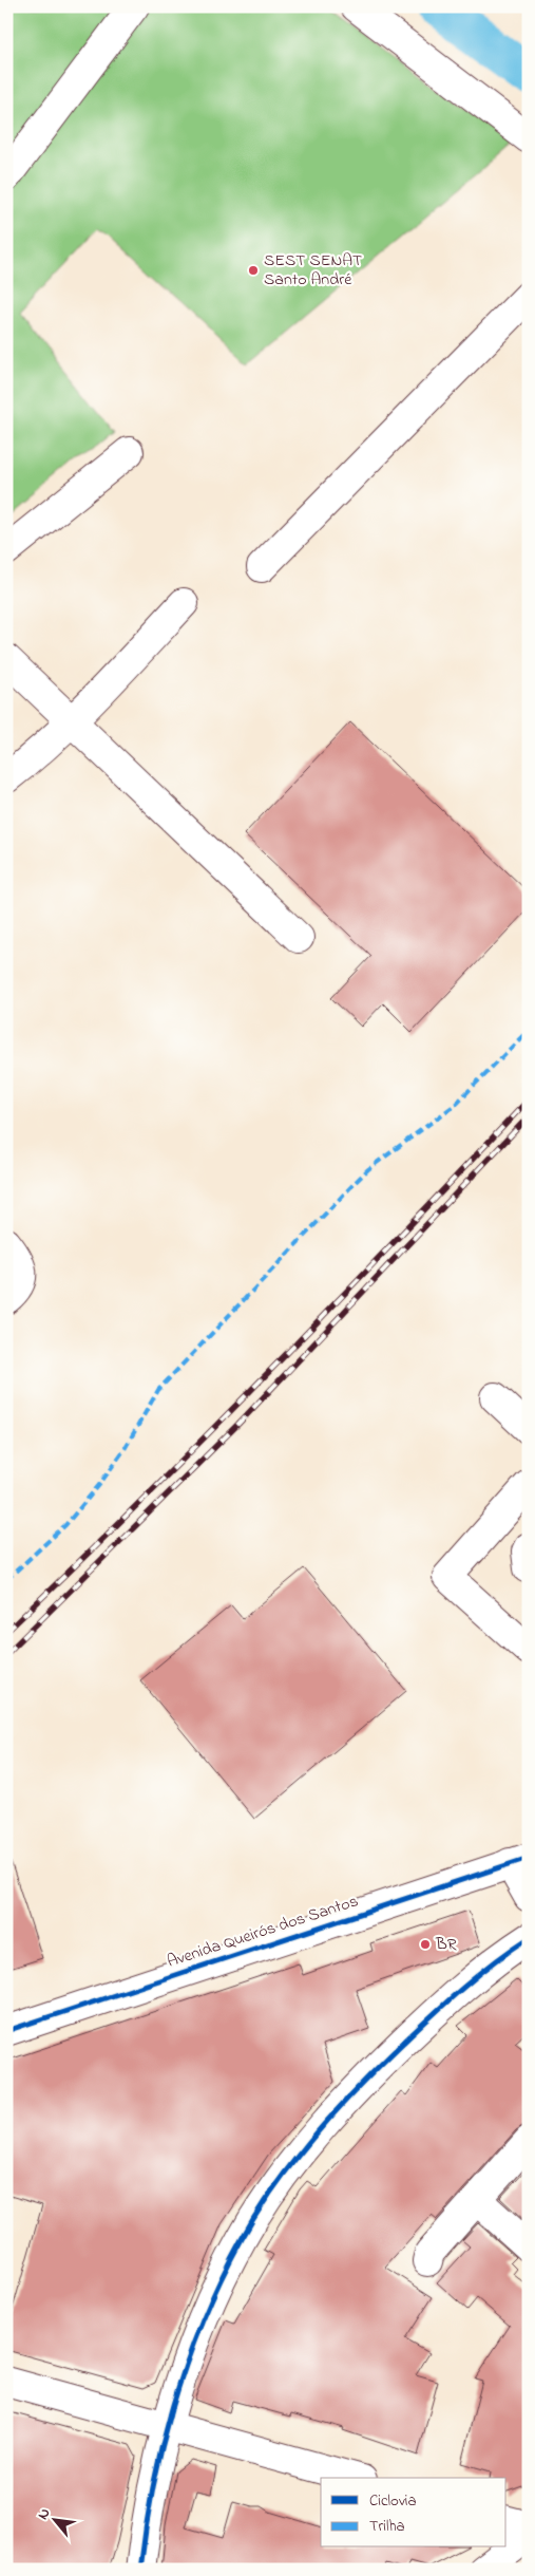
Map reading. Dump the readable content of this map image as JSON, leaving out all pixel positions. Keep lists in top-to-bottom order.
{
  "streets": {
    "street": ["Avenida Queirós dos Santos"]
  },
  "places": ["SEST SENAT Santo André", "BR"],
  "legend": ["Ciclovia", "Trilha"],
  "north": "top left"
}
